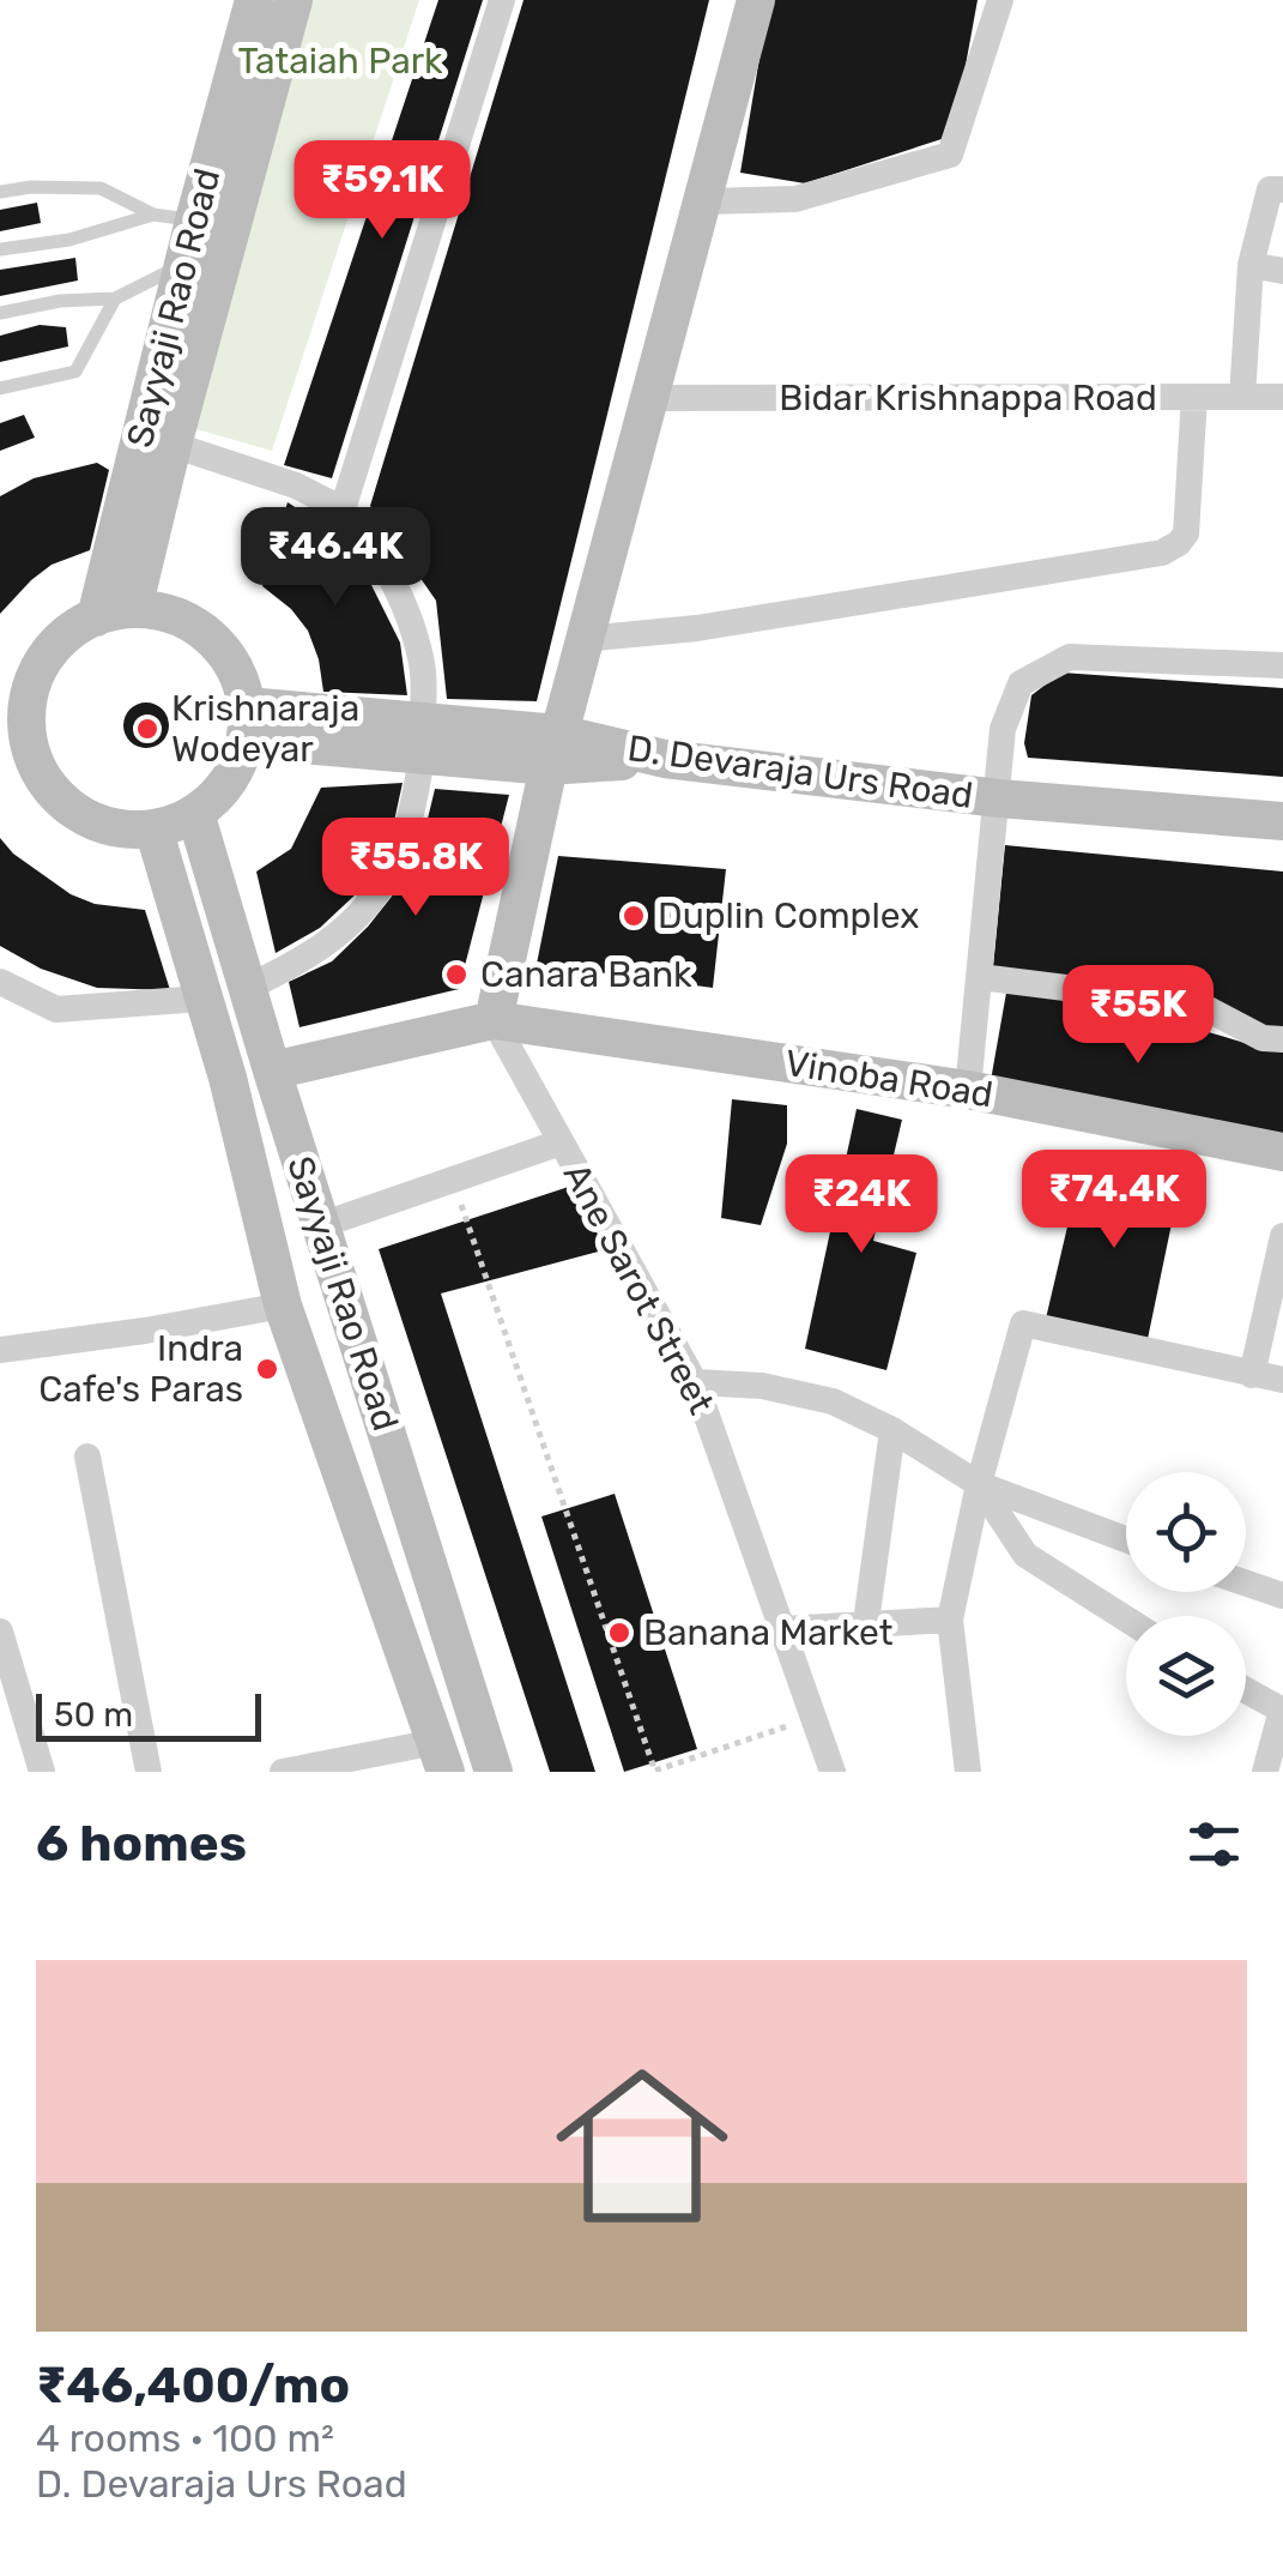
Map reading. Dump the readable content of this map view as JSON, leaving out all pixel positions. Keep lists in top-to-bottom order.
{
  "streets": {
    "main road": ["Sayyaji Rao Road", "D. Devaraja Urs Road", "Vinoba Road"],
    "street": ["Bidar Krishnappa Road", "Ane Sarot Street"]
  },
  "crossings": [
    ["Vinoba Road", "Ane Sarot Street"]
  ],
  "parks": ["Tataiah Park"],
  "places": [
    "Krishnaraja Wodeyar",
    "Duplin Complex",
    "Canara Bank",
    "Indra Cafe's Paras",
    "Banana Market"
  ],
  "scale_bar": "50 m",
  "page": {
    "price": [
      "₹59.1K",
      "₹46.4K",
      "₹55.8K",
      "₹55K",
      "₹74.4K",
      "₹24K"
    ],
    "scale": "50 m",
    "heading": "6 homes",
    "list": [
      {
        "name": "₹46,400/mo",
        "note": "4 rooms · 100 m² · D. Devaraja Urs Road"
      }
    ]
  }
}
